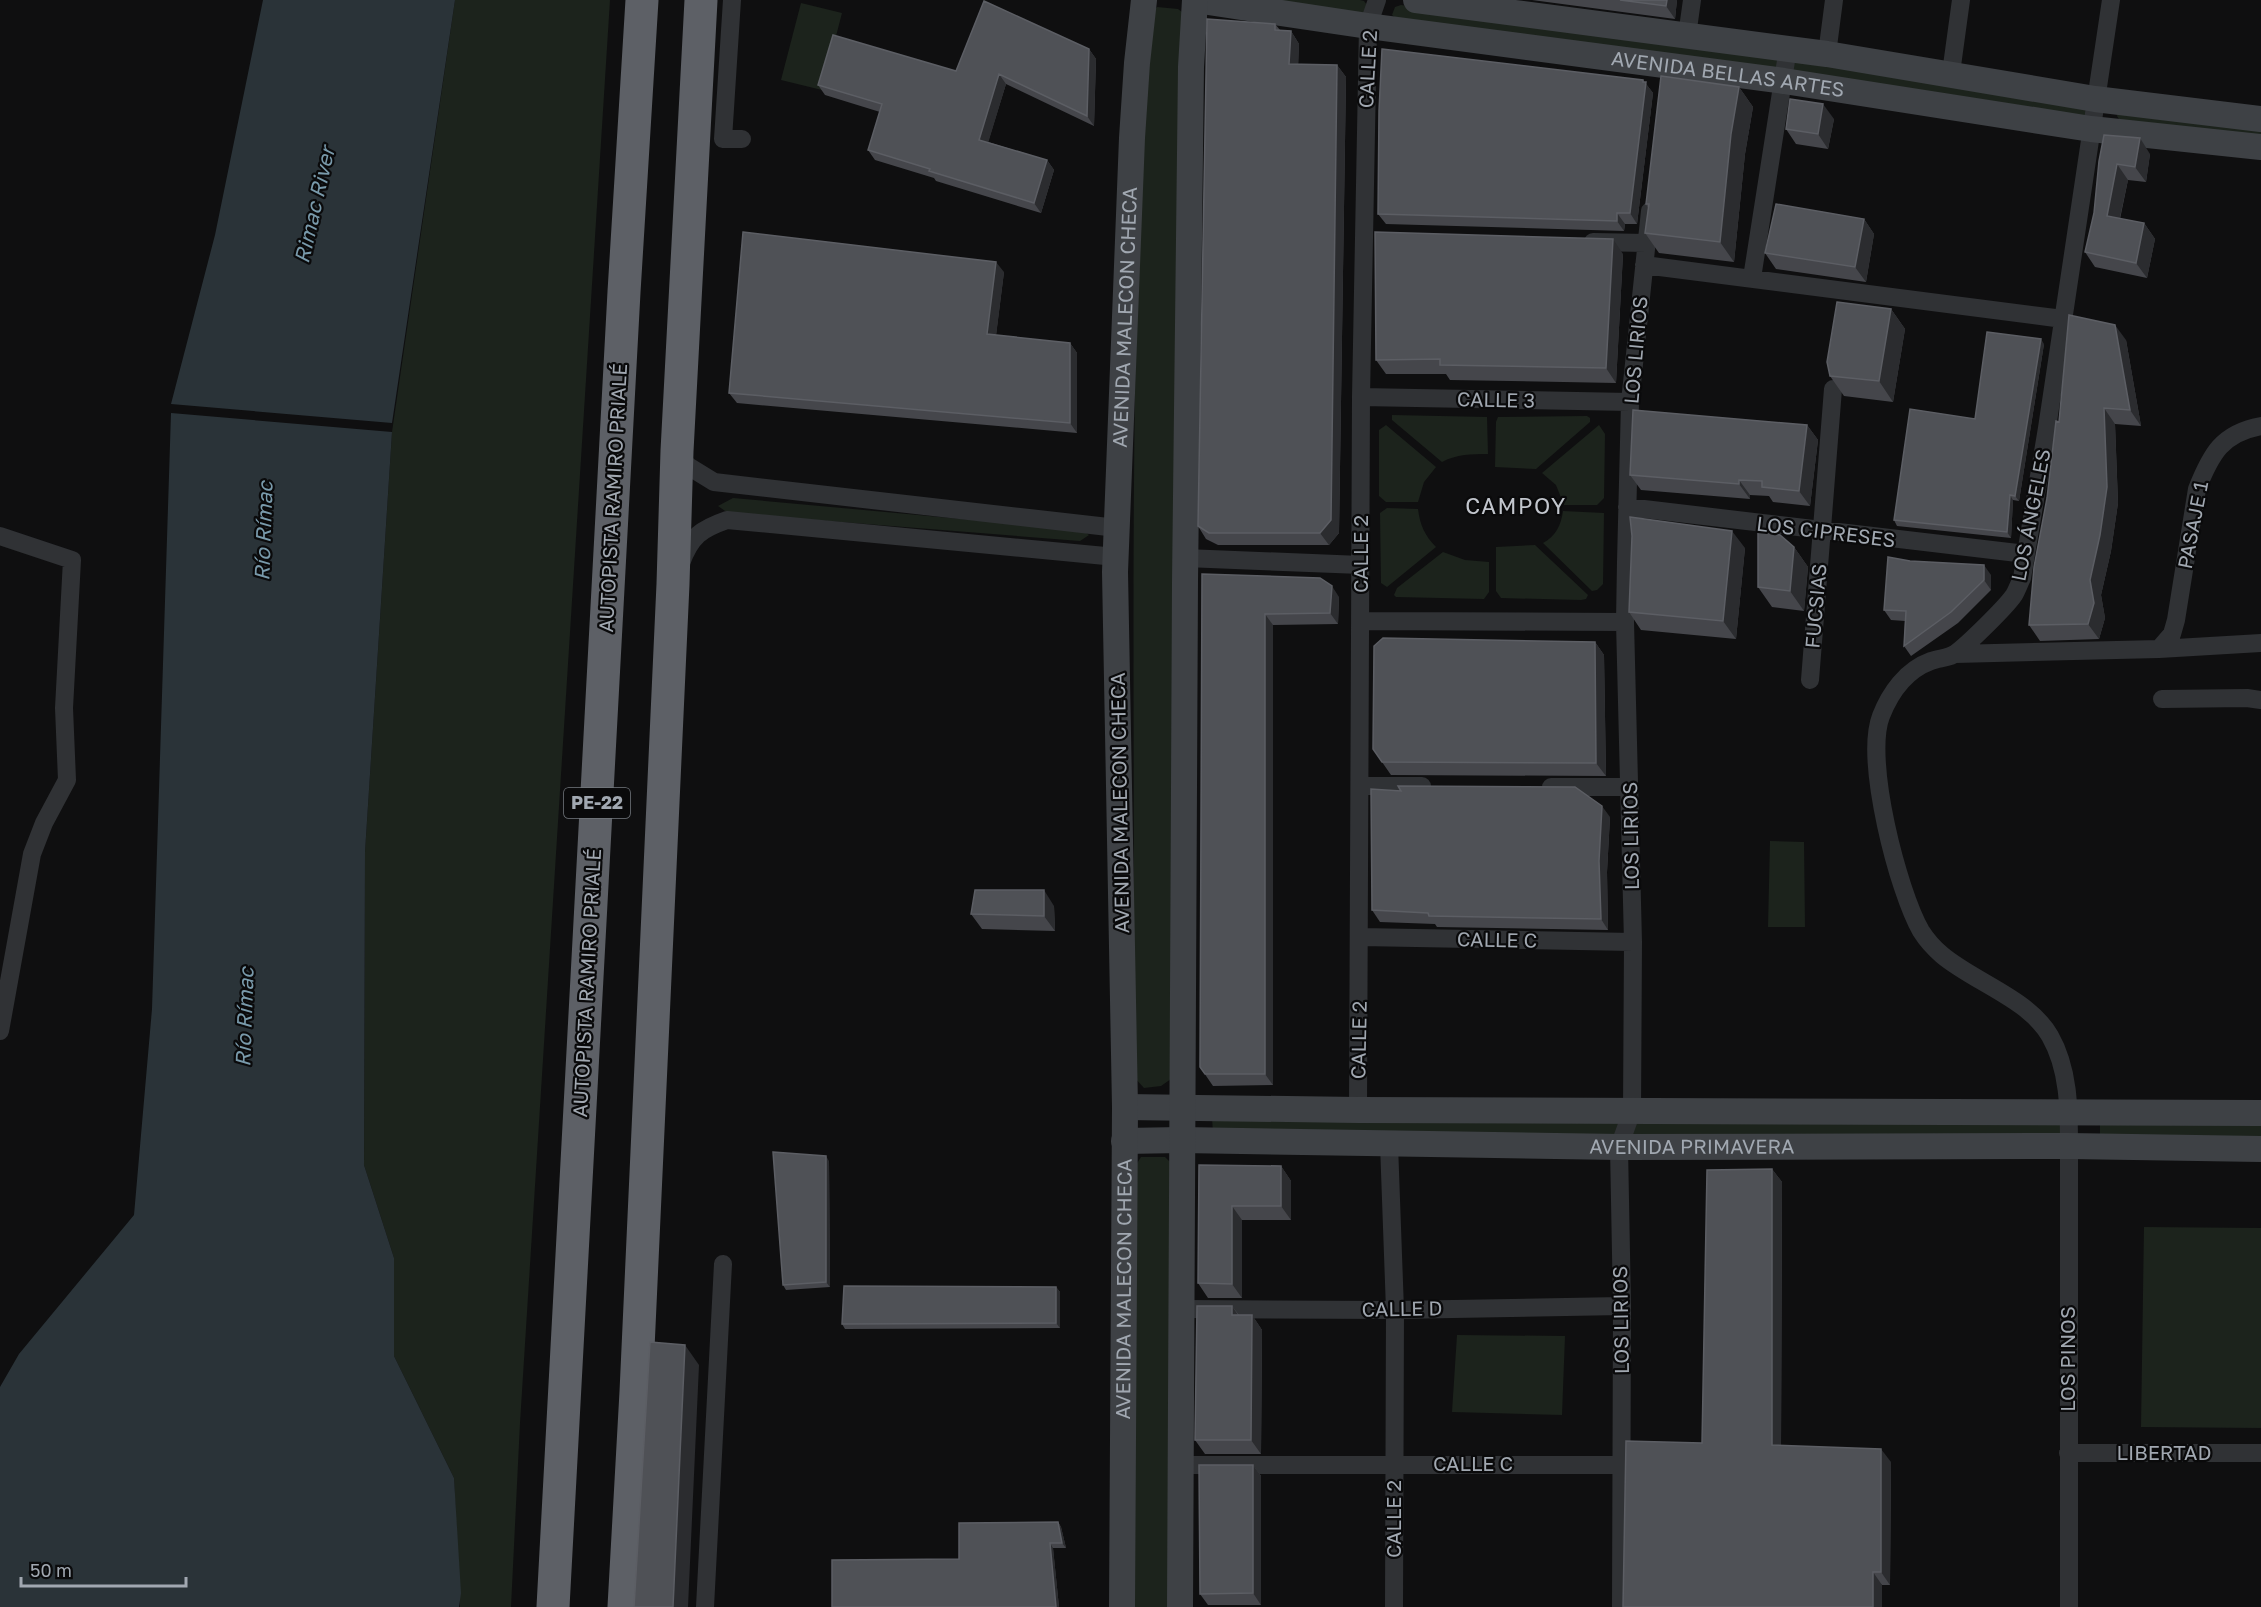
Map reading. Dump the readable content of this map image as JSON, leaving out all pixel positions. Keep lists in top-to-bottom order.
{
  "streets": {
    "highway": ["AUTOPISTA RAMIRO PRIALÉ", "PE-22"],
    "street": [
      "CALLE 2",
      "AVENIDA BELLAS ARTES",
      "AVENIDA MALECON CHECA",
      "LOS LIRIOS",
      "CALLE 3",
      "LOS ÁNGELES",
      "PASAJE 1",
      "LOS CIPRESES",
      "FUCSIAS",
      "CALLE C",
      "AVENIDA PRIMAVERA",
      "CALLE D",
      "LOS PINOS",
      "LIBERTAD"
    ]
  },
  "crossings": [
    ["CALLE 2", "AVENIDA BELLAS ARTES"],
    ["CALLE 2", "CALLE 3"],
    ["CALLE 2", "CALLE C"],
    ["CALLE 2", "AVENIDA PRIMAVERA"],
    ["CALLE 2", "CALLE D"],
    ["AVENIDA BELLAS ARTES", "LOS ÁNGELES"],
    ["AVENIDA MALECON CHECA", "AVENIDA PRIMAVERA"],
    ["LOS LIRIOS", "CALLE 3"],
    ["LOS LIRIOS", "LOS CIPRESES"],
    ["LOS LIRIOS", "CALLE C"],
    ["LOS LIRIOS", "AVENIDA PRIMAVERA"],
    ["LOS LIRIOS", "CALLE D"],
    ["LOS ÁNGELES", "LOS CIPRESES"],
    ["LOS ÁNGELES", "AVENIDA PRIMAVERA"],
    ["LOS ÁNGELES", "LOS PINOS"],
    ["LOS CIPRESES", "FUCSIAS"],
    ["AVENIDA PRIMAVERA", "LOS PINOS"],
    ["LOS PINOS", "LIBERTAD"]
  ],
  "districts": ["CAMPOY"],
  "water": ["Rimac River", "Río Rímac"],
  "scale_bar": "50 m"
}
